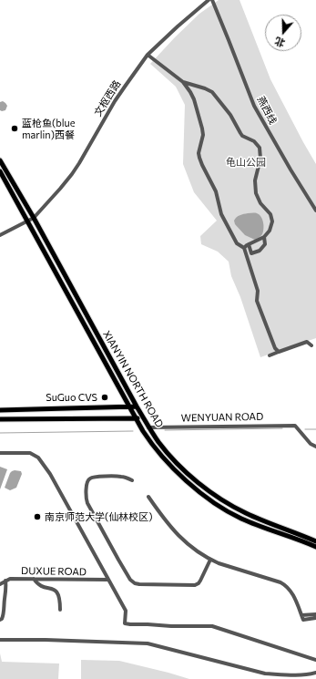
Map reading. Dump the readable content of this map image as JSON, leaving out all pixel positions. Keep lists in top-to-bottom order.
{
  "streets": {
    "main road": ["XIANYIN NORTH ROAD"],
    "street": [
      "文枢西路",
      "燕西线",
      "WENYUAN ROAD",
      "DUXUE ROAD"
    ]
  },
  "crossings": [
    ["文枢西路", "XIANYIN NORTH ROAD"],
    ["XIANYIN NORTH ROAD", "WENYUAN ROAD"]
  ],
  "parks": ["龟山公园"],
  "places": ["蓝枪鱼(blue marlin)西餐", "SuGuo CVS", "南京师范大学(仙林校区)"],
  "north": "bottom"
}
